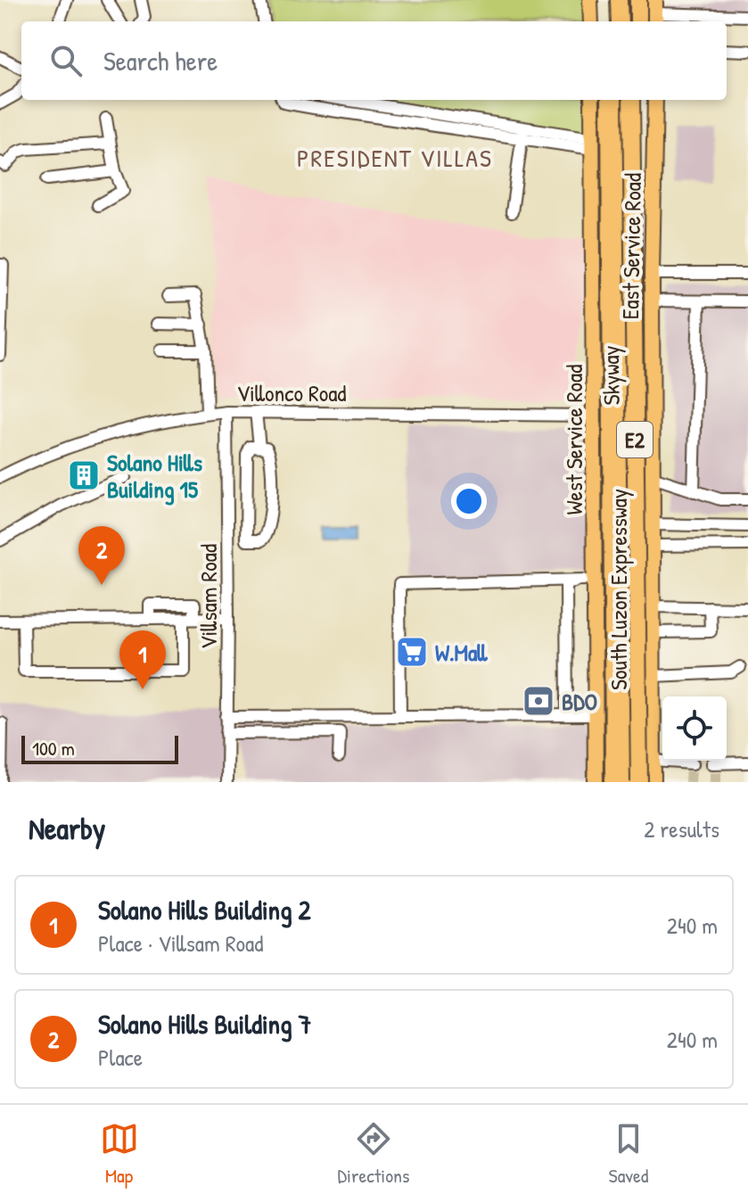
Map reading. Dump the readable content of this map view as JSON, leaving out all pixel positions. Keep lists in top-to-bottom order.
{
  "streets": {
    "highway": ["Skyway", "E2", "South Luzon Expressway"],
    "main road": ["East Service Road", "West Service Road"],
    "street": ["Villonco Road", "Villsam Road"]
  },
  "crossings": [
    ["East Service Road", "South Luzon Expressway"],
    ["Skyway", "South Luzon Expressway"],
    ["Villonco Road", "West Service Road"],
    ["Villonco Road", "Villsam Road"]
  ],
  "districts": ["PRESIDENT VILLAS"],
  "places": {
    "building": ["Solano Hills Building 15"],
    "supermarket": ["W.Mall"],
    "bank": ["BDO"]
  },
  "scale_bar": "100 m",
  "page": {
    "search": "Search here",
    "pins": ["2", "1"],
    "scale": "100 m",
    "heading": ["Nearby", "2 results"],
    "list": [
      {
        "mark": "1",
        "name": "Solano Hills Building 2",
        "note": "Place · Villsam Road",
        "value": "240 m"
      },
      {
        "mark": "2",
        "name": "Solano Hills Building 7",
        "note": "Place",
        "value": "240 m"
      }
    ],
    "nav": ["Map", "Directions", "Saved"]
  }
}
